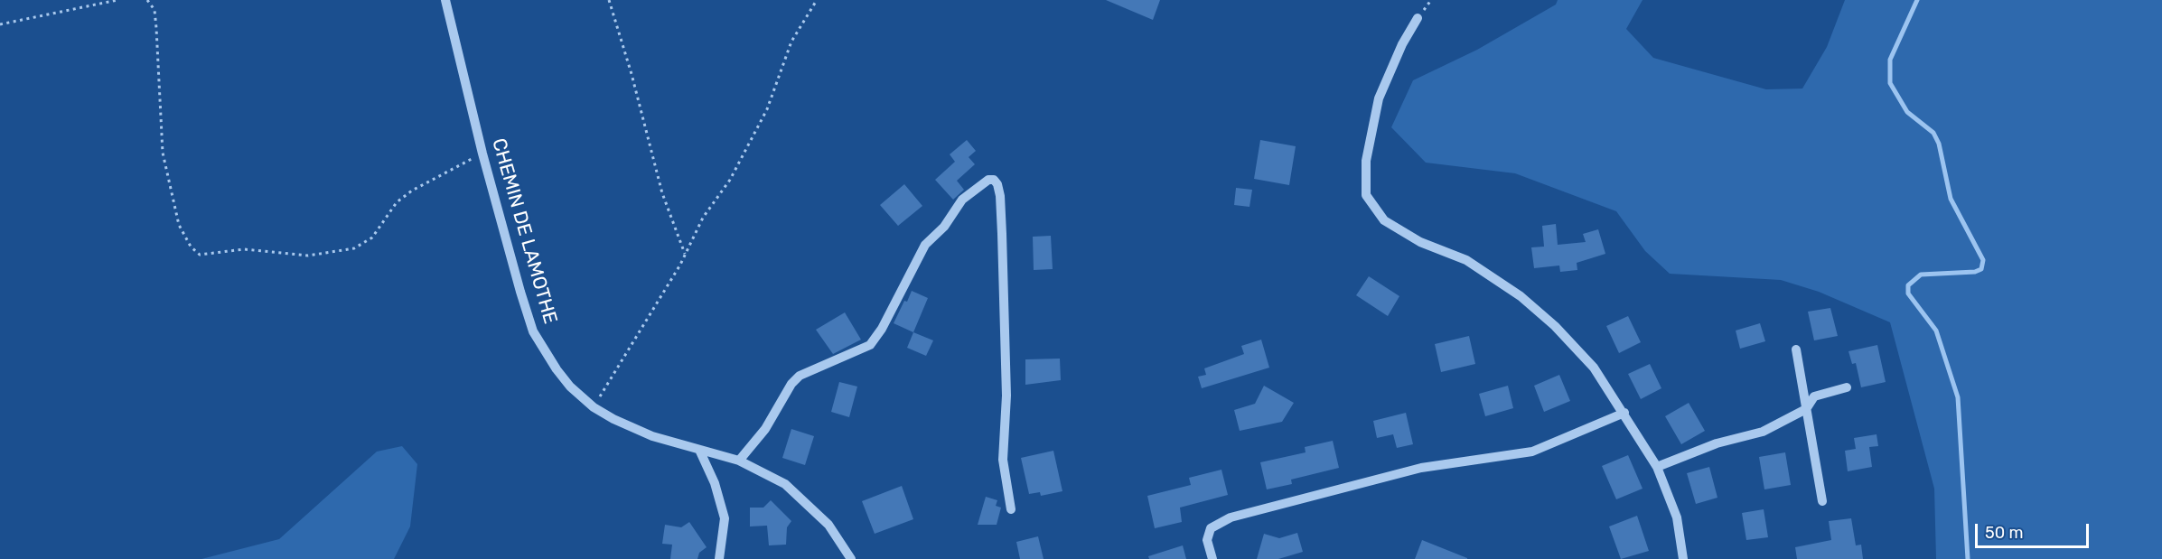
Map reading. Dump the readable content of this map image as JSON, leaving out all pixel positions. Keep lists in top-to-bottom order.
{
  "streets": {
    "street": ["CHEMIN DE LAMOTHE"]
  },
  "scale_bar": "50 m"
}
